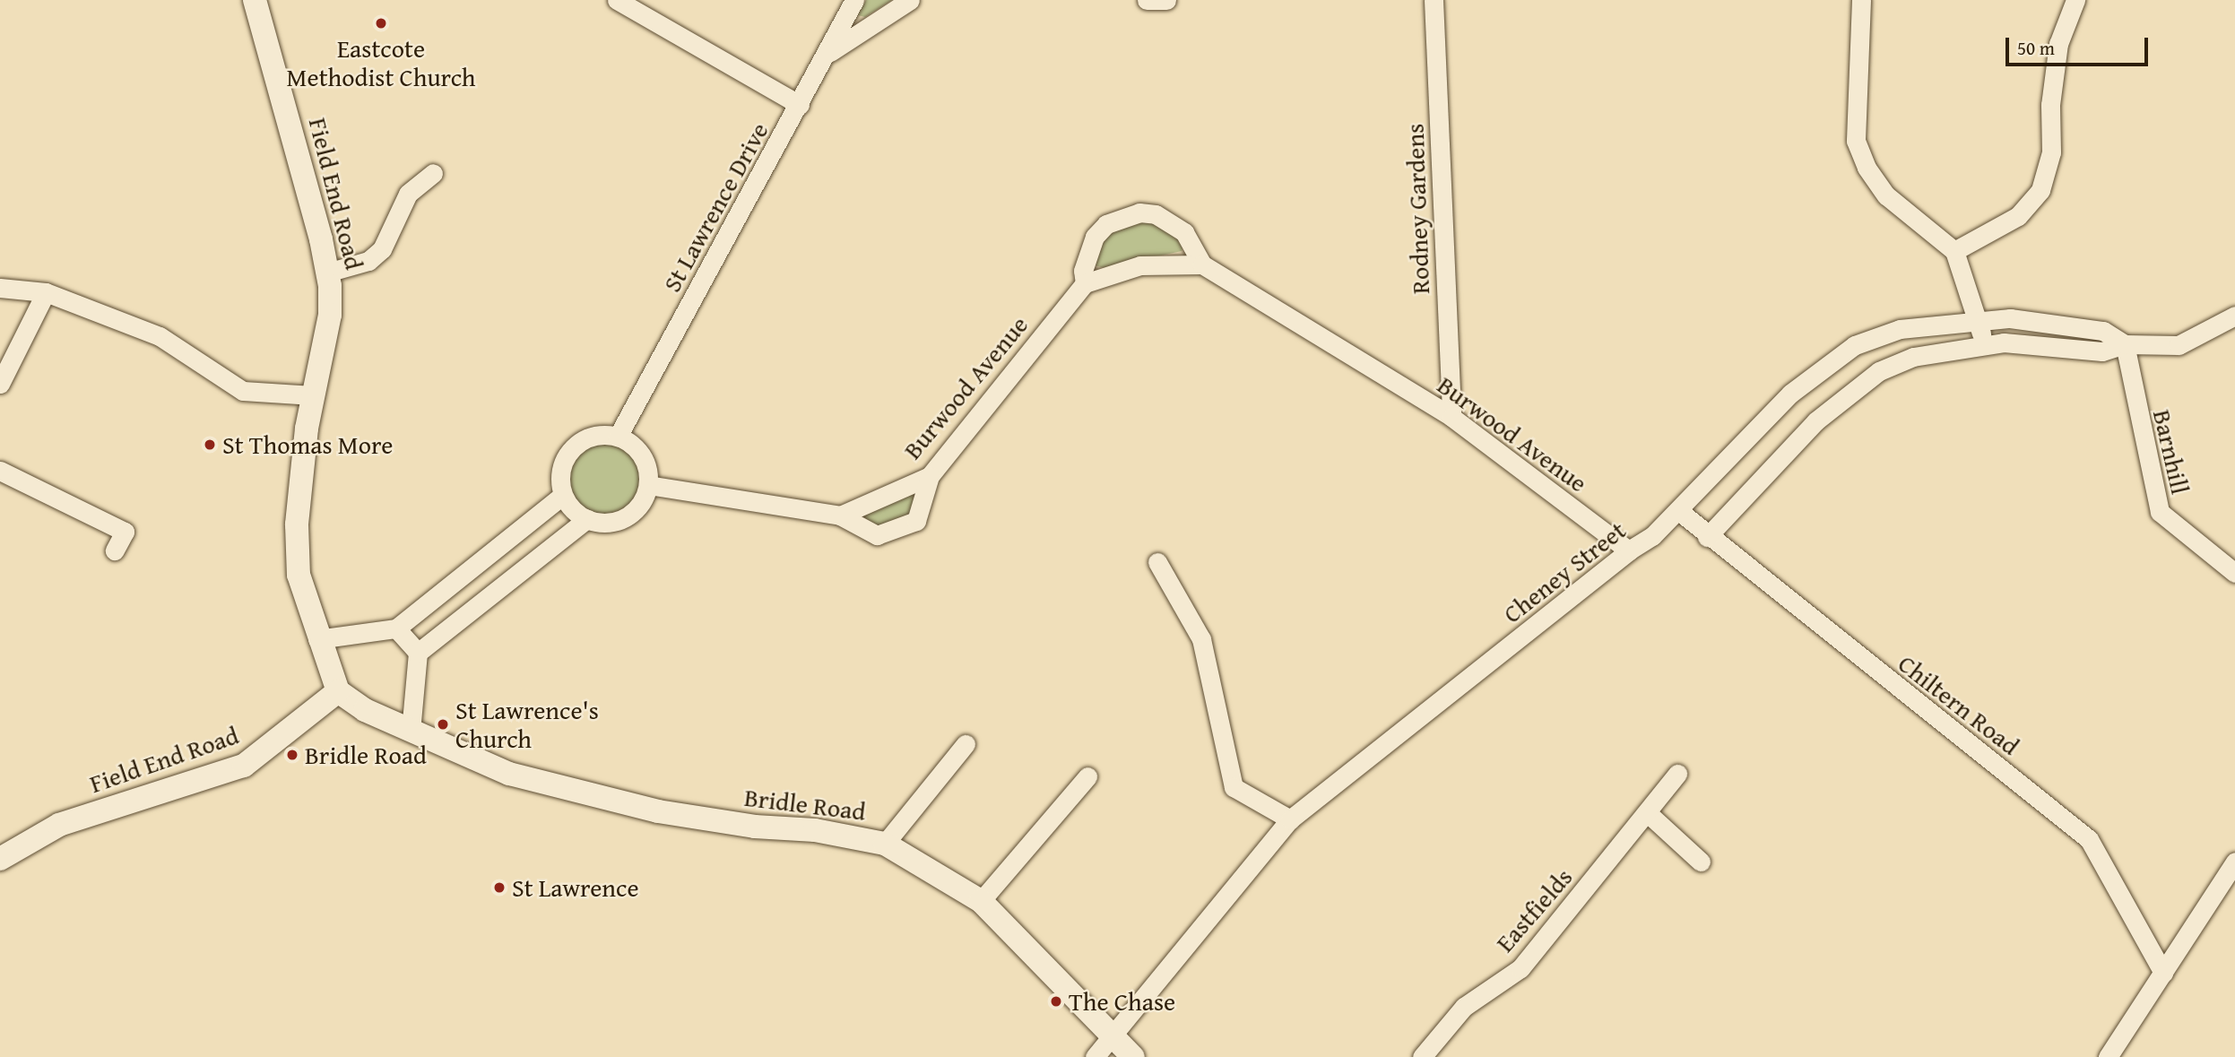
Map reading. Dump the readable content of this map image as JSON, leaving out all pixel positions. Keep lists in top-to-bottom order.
{
  "streets": {
    "street": [
      "Field End Road",
      "St Lawrence Drive",
      "Rodney Gardens",
      "Burwood Avenue",
      "Barnhill",
      "Cheney Street",
      "Chiltern Road",
      "Bridle Road",
      "Eastfields"
    ]
  },
  "crossings": [
    ["Field End Road", "Bridle Road"],
    ["Rodney Gardens", "Burwood Avenue"],
    ["Burwood Avenue", "Cheney Street"],
    ["Barnhill", "Cheney Street"],
    ["Cheney Street", "Chiltern Road"],
    ["Cheney Street", "Bridle Road"]
  ],
  "places": [
    "Eastcote Methodist Church",
    "St Thomas More",
    "St Lawrence's Church",
    "Bridle Road",
    "St Lawrence",
    "The Chase"
  ],
  "scale_bar": "50 m"
}
